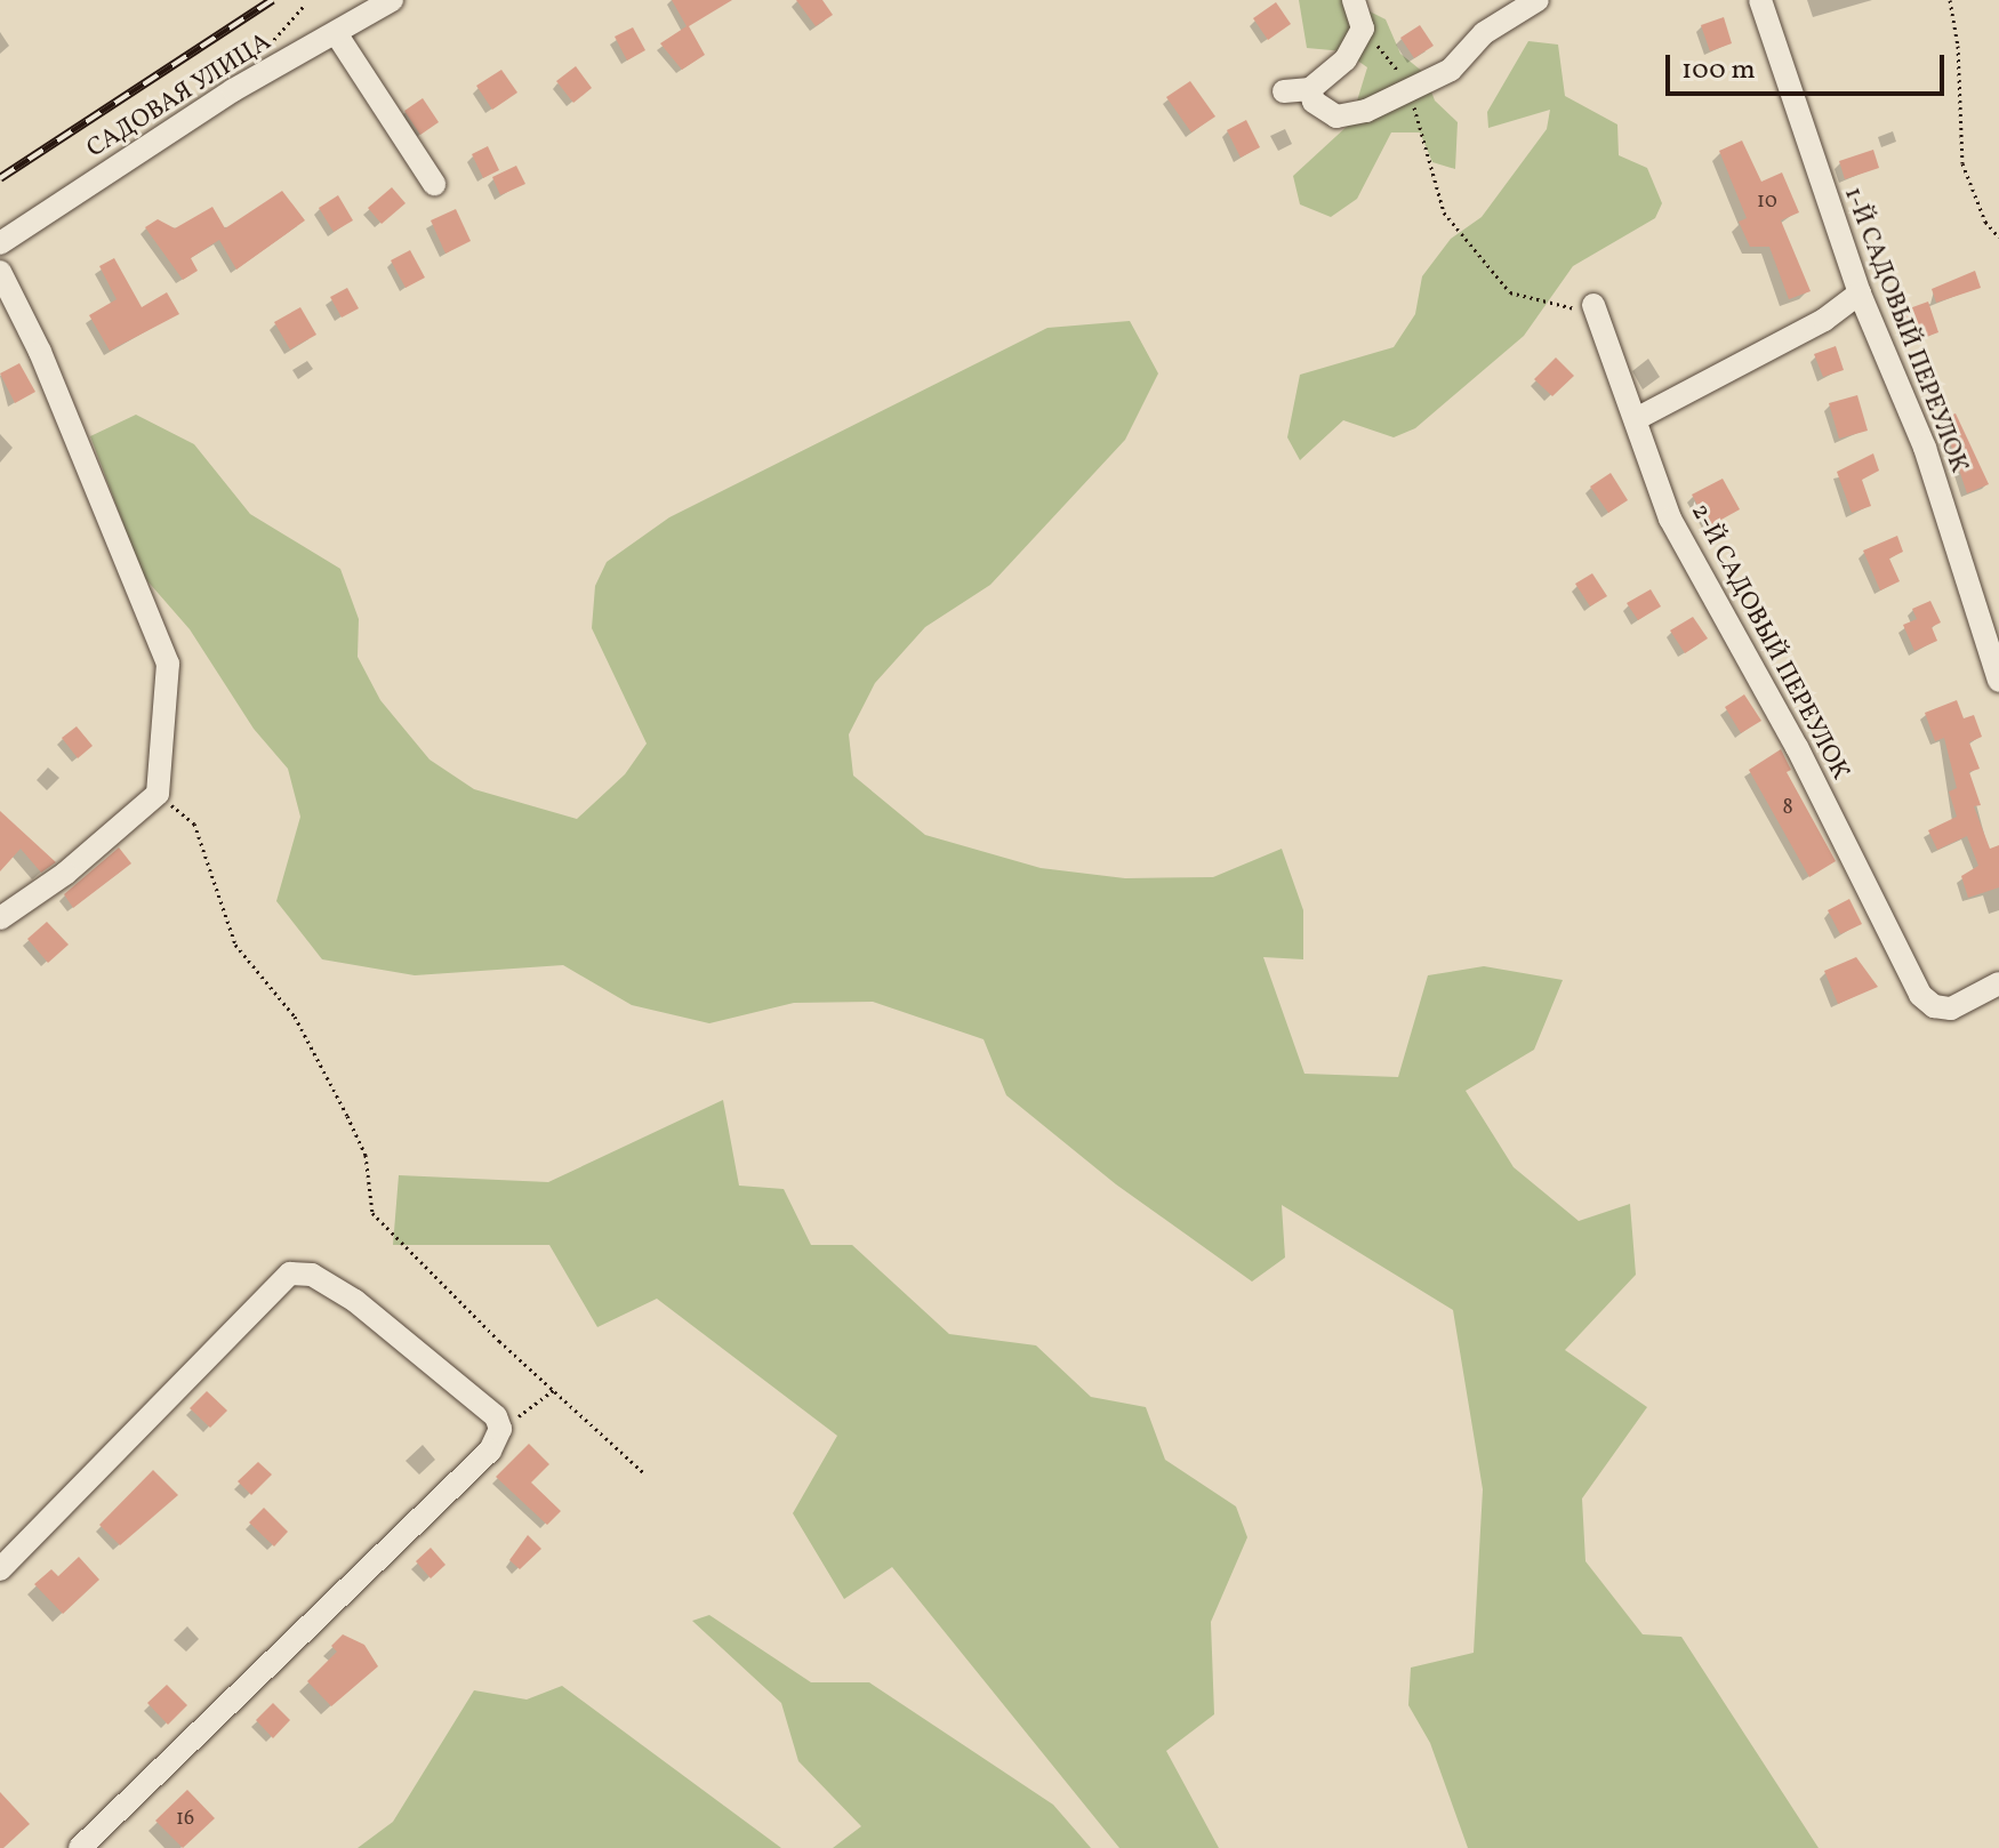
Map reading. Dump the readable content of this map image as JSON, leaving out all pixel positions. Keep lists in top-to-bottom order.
{
  "streets": {
    "street": ["САДОВАЯ УЛИЦА", "1-Й САДОВЫЙ ПЕРЕУЛОК", "2-Й САДОВЫЙ ПЕРЕУЛОК"]
  },
  "house_numbers": ["10", "8", "16"],
  "scale_bar": "100 m"
}
